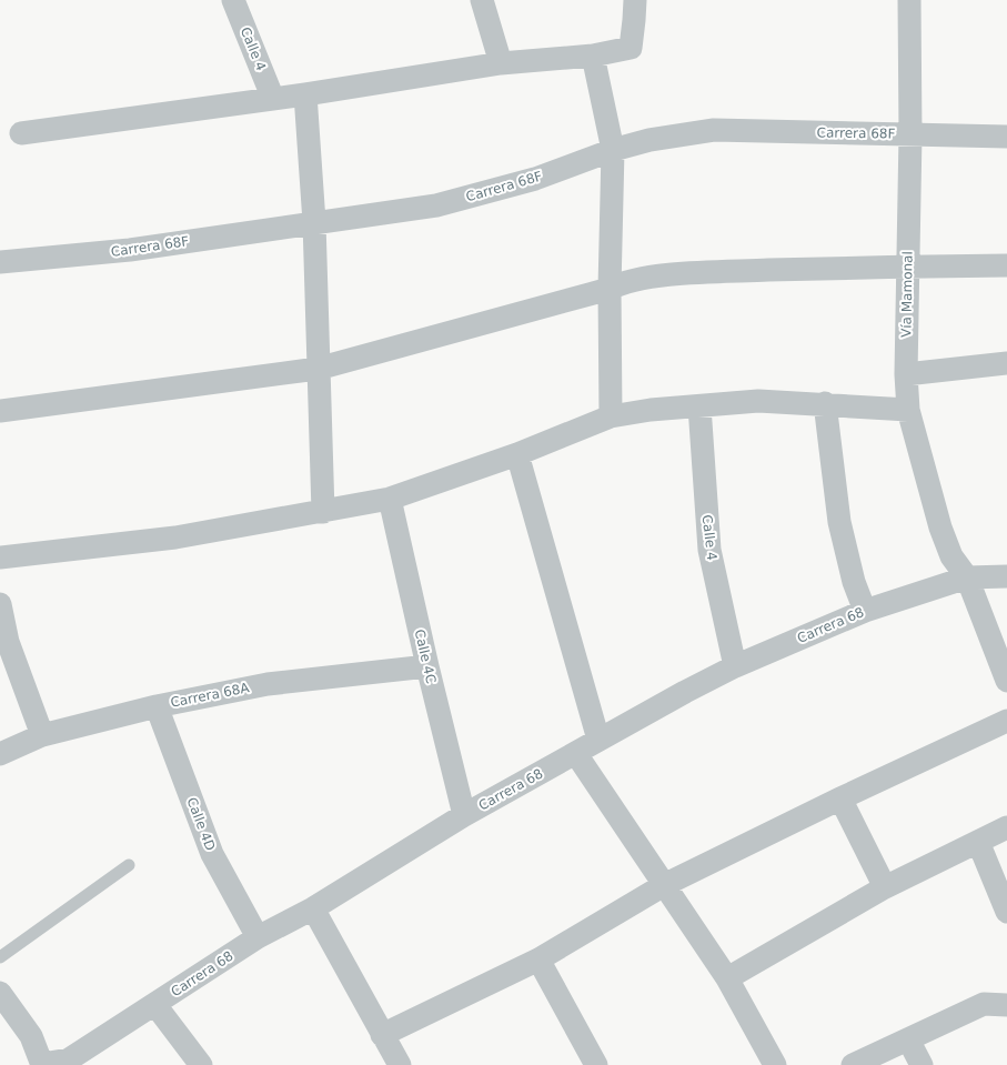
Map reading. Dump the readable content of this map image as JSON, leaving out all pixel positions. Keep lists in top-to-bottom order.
{
  "streets": {
    "street": [
      "Calle 4",
      "Carrera 68F",
      "Vía Mamonal",
      "Carrera 68",
      "Calle 4C",
      "Carrera 68A",
      "Calle 4D"
    ]
  },
  "crossings": [
    ["Calle 4", "Carrera 68"],
    ["Carrera 68F", "Vía Mamonal"],
    ["Vía Mamonal", "Carrera 68"],
    ["Carrera 68", "Calle 4C"],
    ["Carrera 68", "Calle 4D"],
    ["Calle 4C", "Carrera 68A"],
    ["Carrera 68A", "Calle 4D"]
  ]
}
